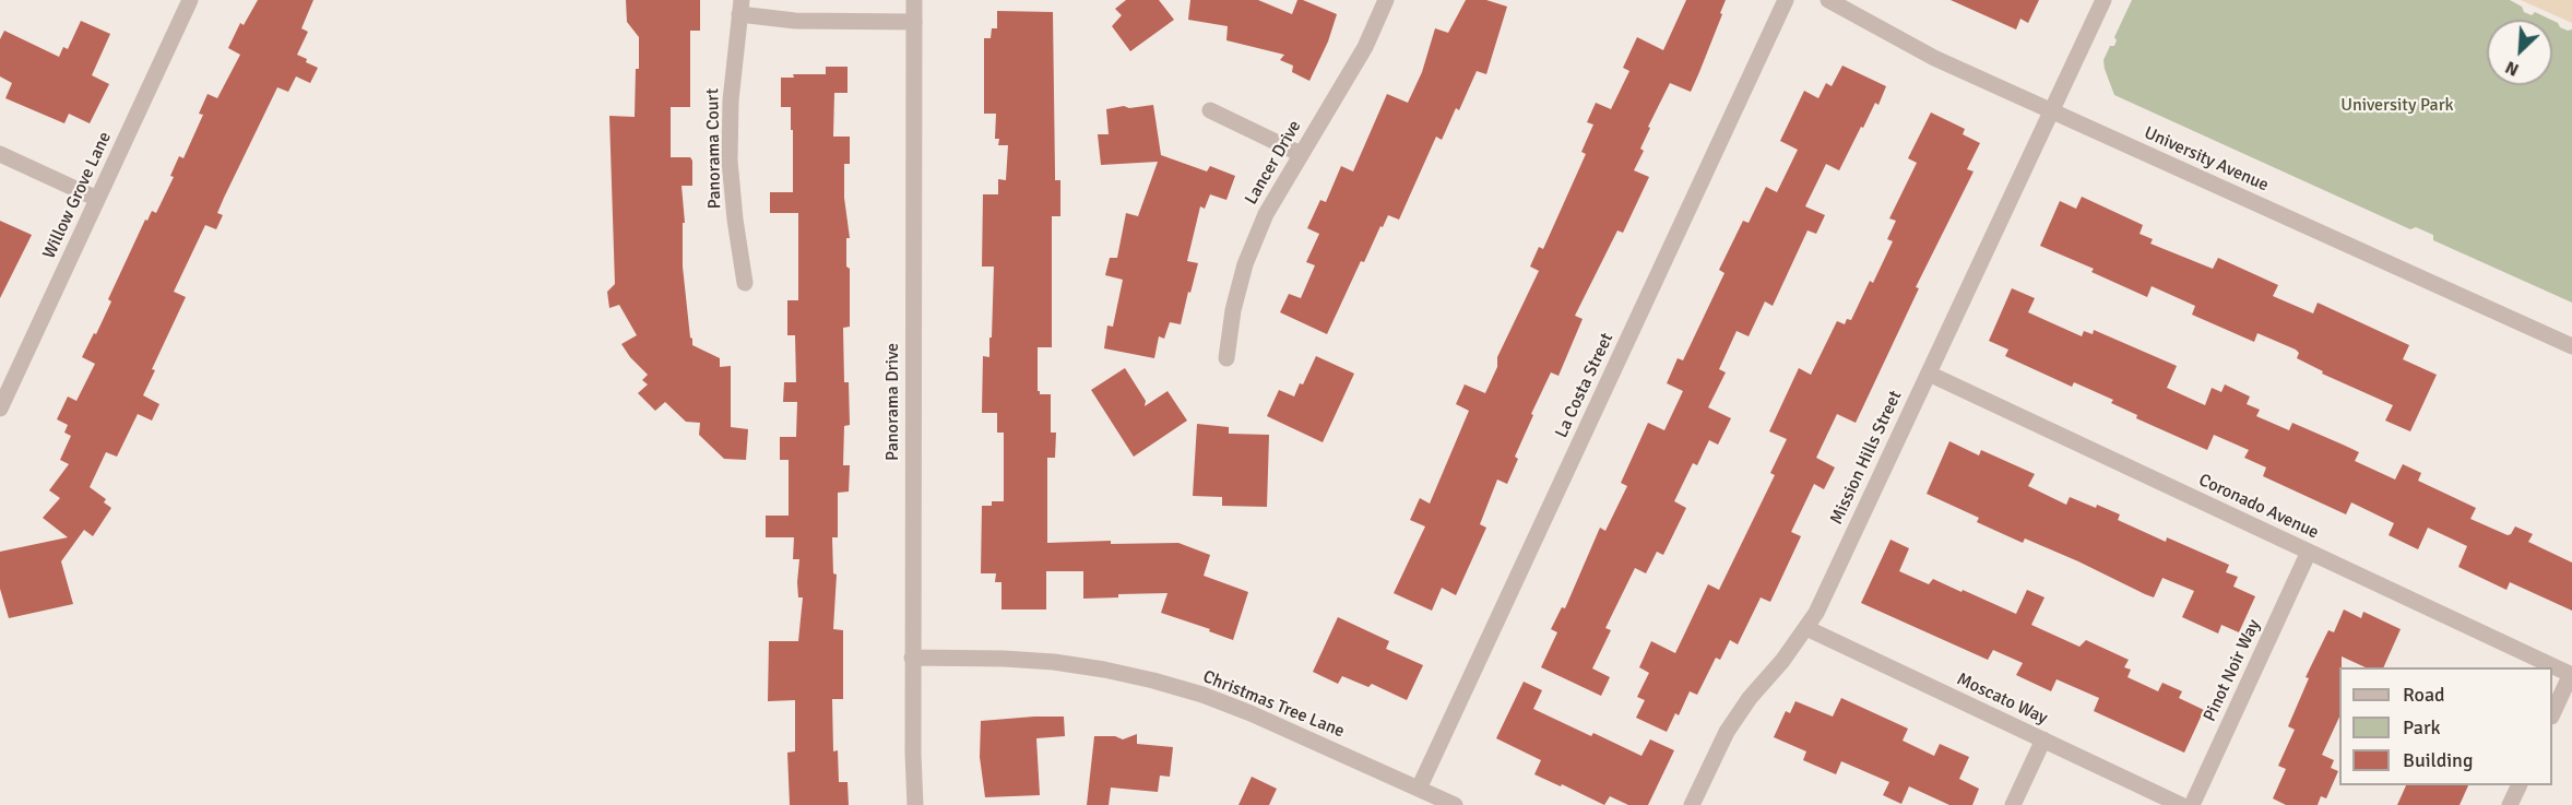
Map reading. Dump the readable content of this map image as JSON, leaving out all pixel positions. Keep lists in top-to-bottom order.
{
  "streets": {
    "street": [
      "Panorama Court",
      "University Avenue",
      "Lancer Drive",
      "Willow Grove Lane",
      "La Costa Street",
      "Panorama Drive",
      "Mission Hills Street",
      "Coronado Avenue",
      "Pinot Noir Way",
      "Moscato Way",
      "Christmas Tree Lane"
    ]
  },
  "crossings": [
    ["Panorama Court", "Panorama Drive"],
    ["University Avenue", "Mission Hills Street"],
    ["La Costa Street", "Christmas Tree Lane"],
    ["Panorama Drive", "Christmas Tree Lane"],
    ["Mission Hills Street", "Coronado Avenue"],
    ["Mission Hills Street", "Moscato Way"],
    ["Coronado Avenue", "Pinot Noir Way"]
  ],
  "parks": ["University Park"],
  "legend": ["Road", "Park", "Building"],
  "north": "bottom left"
}
